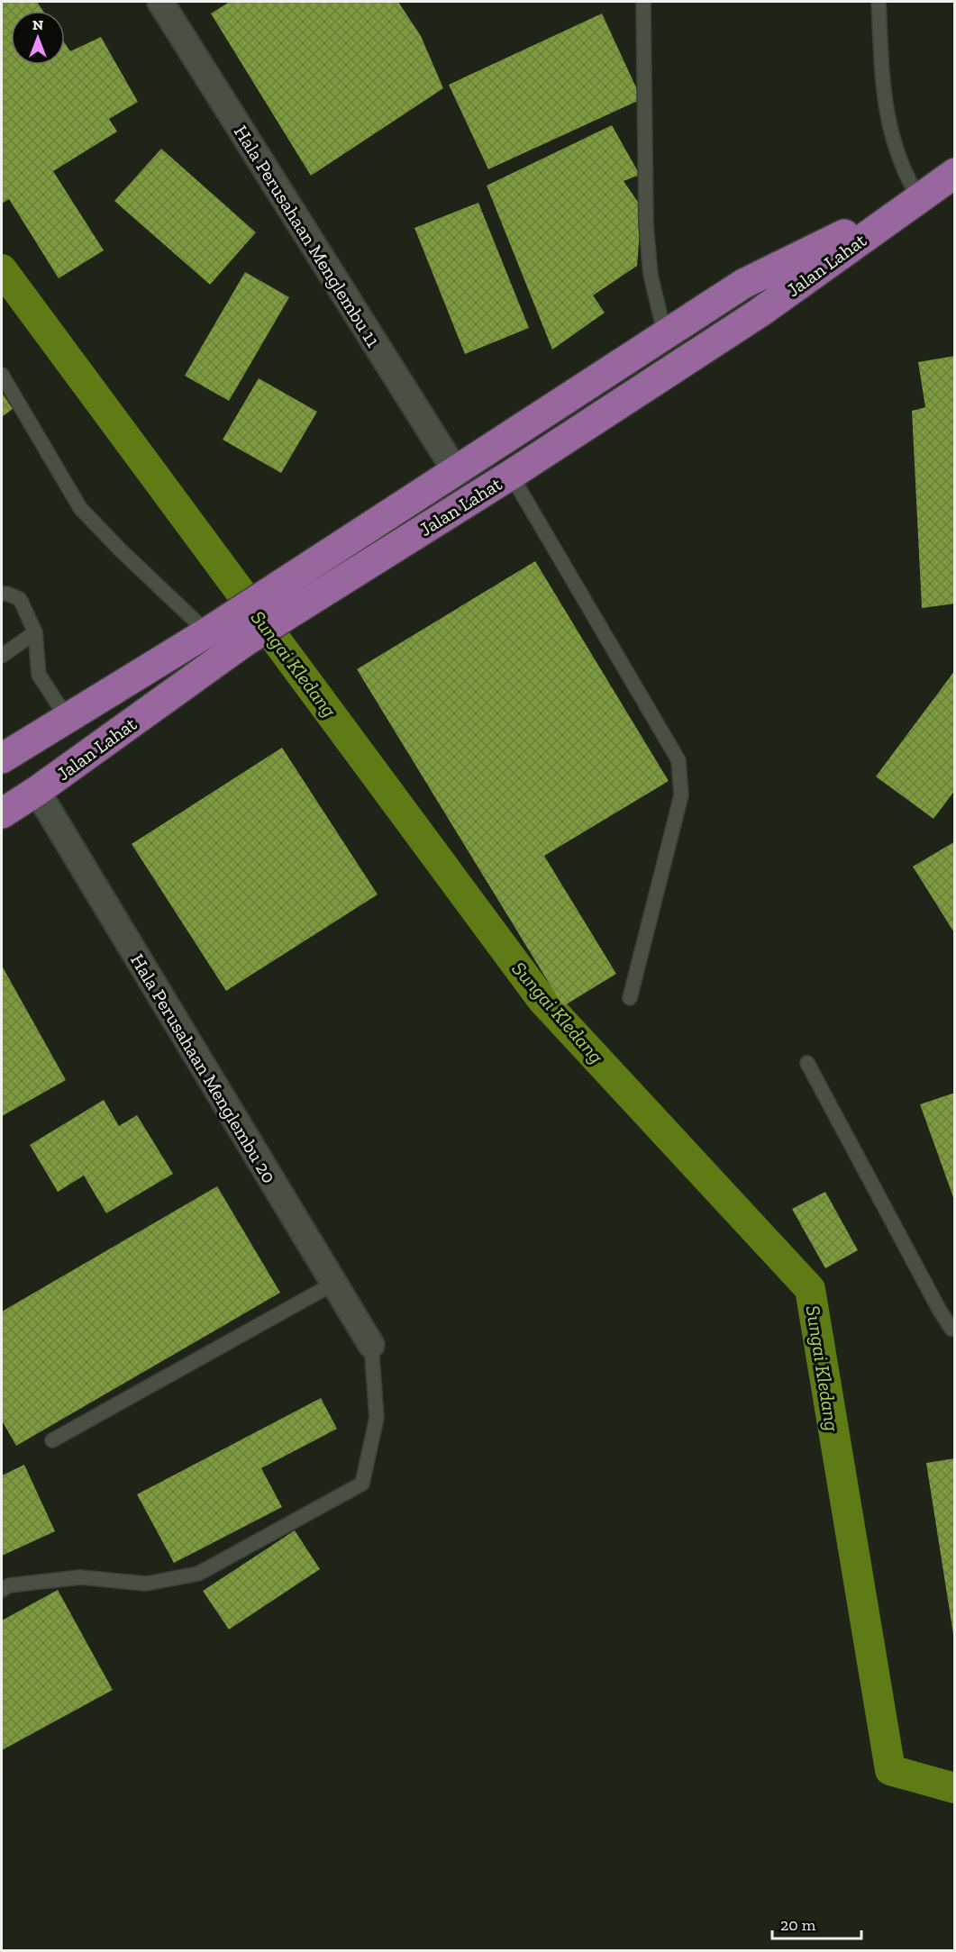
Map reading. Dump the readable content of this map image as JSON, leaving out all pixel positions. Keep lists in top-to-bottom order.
{
  "streets": {
    "main road": ["Jalan Lahat"],
    "street": ["Hala Perusahaan Menglembu 11", "Hala Perusahaan Menglembu 20"]
  },
  "crossings": [
    ["Hala Perusahaan Menglembu 11", "Jalan Lahat"],
    ["Jalan Lahat", "Hala Perusahaan Menglembu 20"]
  ],
  "water": ["Sungai Kledang"],
  "scale_bar": "20 m",
  "north": "top"
}
